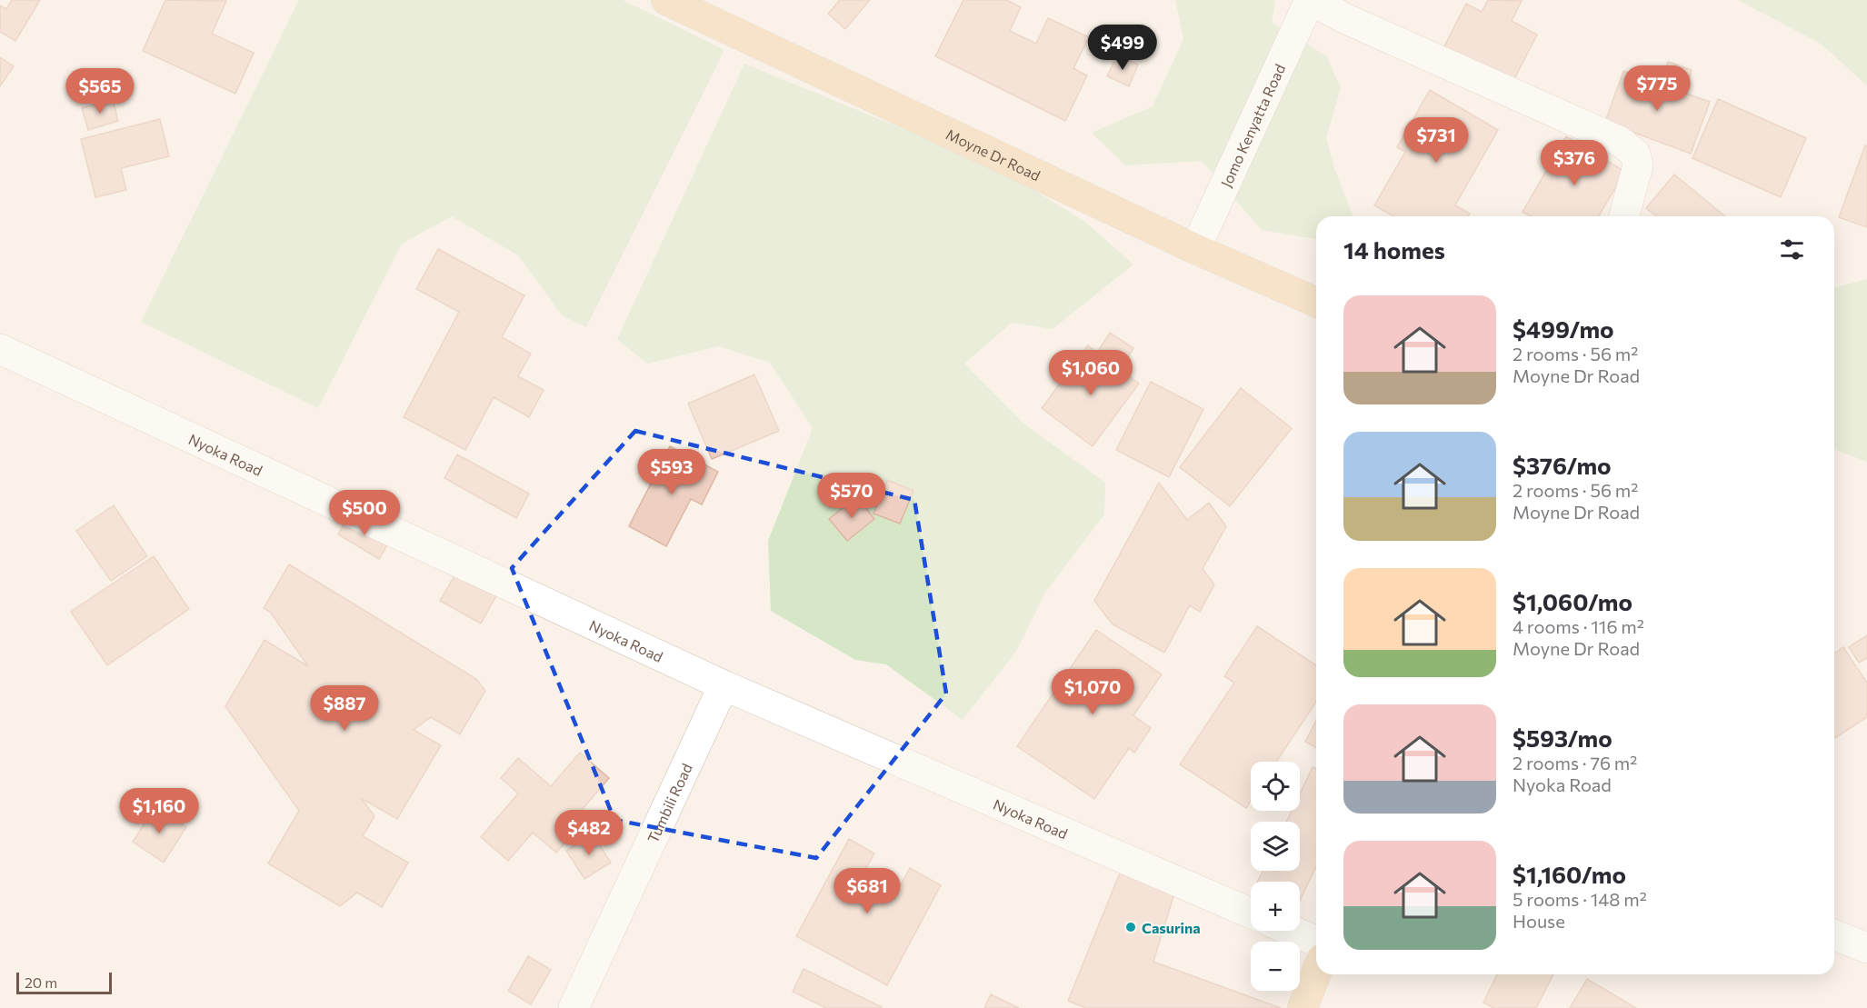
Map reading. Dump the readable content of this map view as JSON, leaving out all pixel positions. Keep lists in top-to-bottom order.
{
  "streets": {
    "main road": ["Moyne Dr Road"],
    "street": ["Jomo Kenyatta Road", "Nyoka Road", "Tumbili Road"]
  },
  "crossings": [
    ["Jomo Kenyatta Road", "Moyne Dr Road"],
    ["Nyoka Road", "Tumbili Road"]
  ],
  "places": ["Casurina"],
  "scale_bar": "20 m",
  "page": {
    "price": [
      "$499",
      "$775",
      "$565",
      "$731",
      "$376",
      "$1,060",
      "$593",
      "$570",
      "$500",
      "$1,070",
      "$887",
      "$1,160",
      "$482",
      "$681"
    ],
    "heading": "14 homes",
    "list": [
      {
        "name": "$499/mo",
        "note": "2 rooms · 56 m² · Moyne Dr Road"
      },
      {
        "name": "$376/mo",
        "note": "2 rooms · 56 m² · Moyne Dr Road"
      },
      {
        "name": "$1,060/mo",
        "note": "4 rooms · 116 m² · Moyne Dr Road"
      },
      {
        "name": "$593/mo",
        "note": "2 rooms · 76 m² · Nyoka Road"
      },
      {
        "name": "$1,160/mo",
        "note": "5 rooms · 148 m² · House"
      }
    ],
    "map_buttons": ["+", "−"],
    "scale": "20 m"
  }
}
